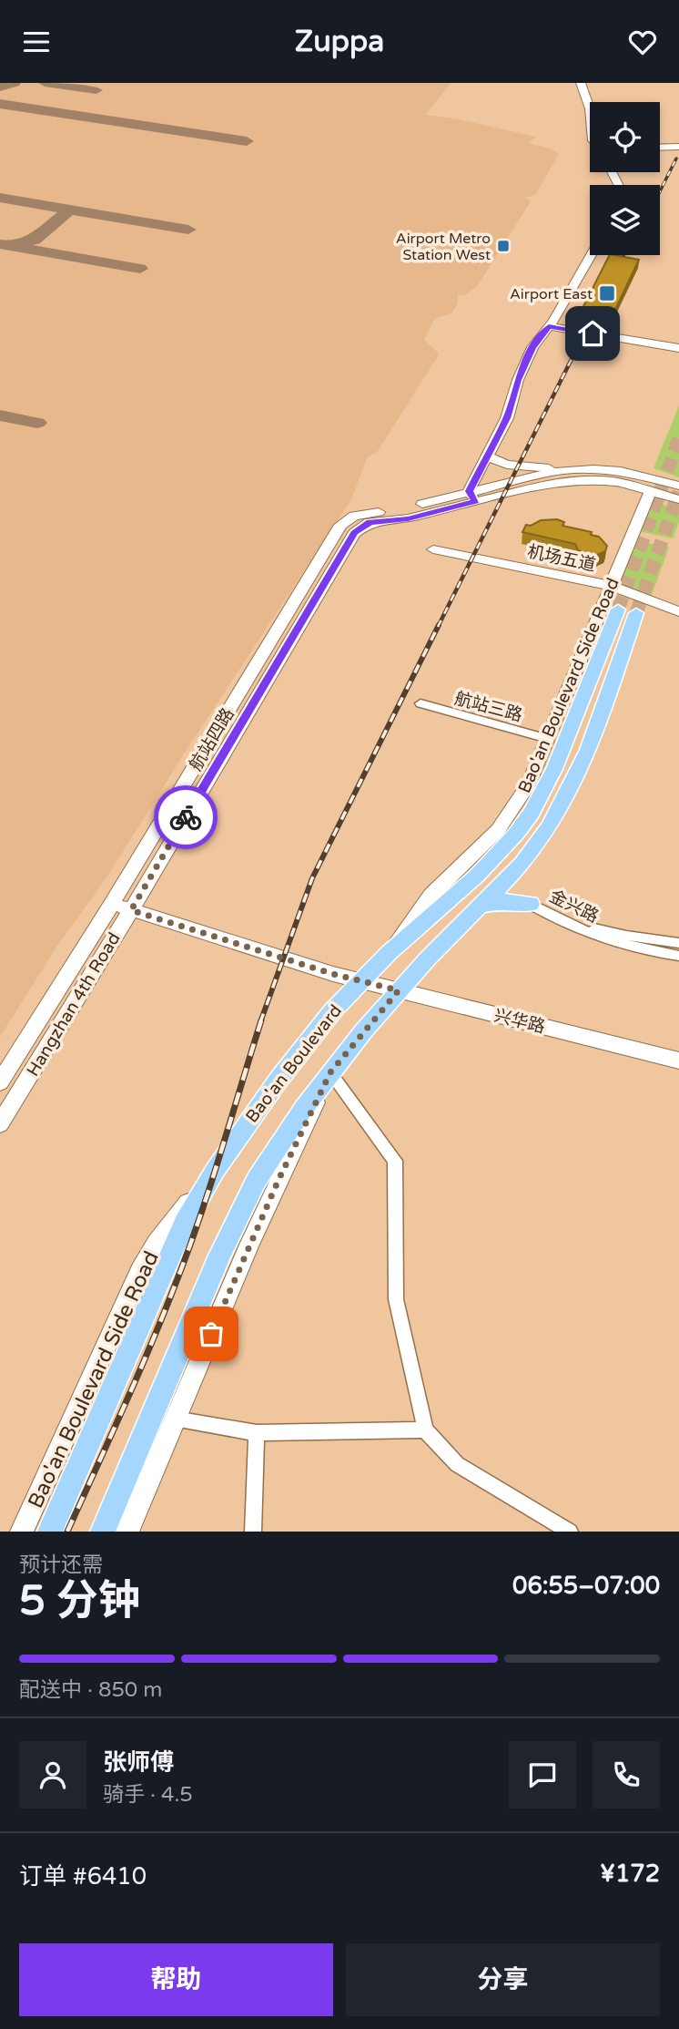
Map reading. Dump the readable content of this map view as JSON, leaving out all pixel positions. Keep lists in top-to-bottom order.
{
  "streets": {
    "main road": [
      "机场五道",
      "Bao'an Boulevard Side Road",
      "航站四路",
      "Hangzhan 4th Road",
      "兴华路",
      "Bao'an Boulevard"
    ],
    "street": ["航站三路", "金兴路"]
  },
  "crossings": [
    ["机场五道", "Bao'an Boulevard Side Road"],
    ["Bao'an Boulevard Side Road", "航站三路"],
    ["Bao'an Boulevard Side Road", "Bao'an Boulevard"],
    ["航站四路", "Hangzhan 4th Road"],
    ["航站四路", "兴华路"],
    ["Hangzhan 4th Road", "兴华路"],
    ["兴华路", "Bao'an Boulevard"]
  ],
  "places": {
    "transit": ["Airport Metro Station West", "Airport East"]
  },
  "page": {
    "header": "Zuppa",
    "heading": ["5 分钟", "预计还需", "06:55–07:00"],
    "panel": [
      "张师傅",
      "骑手 · 4.5",
      "订单 #6410",
      "¥172"
    ],
    "bar": "配送中 · 850 m",
    "buttons": ["帮助", "分享"]
  }
}
